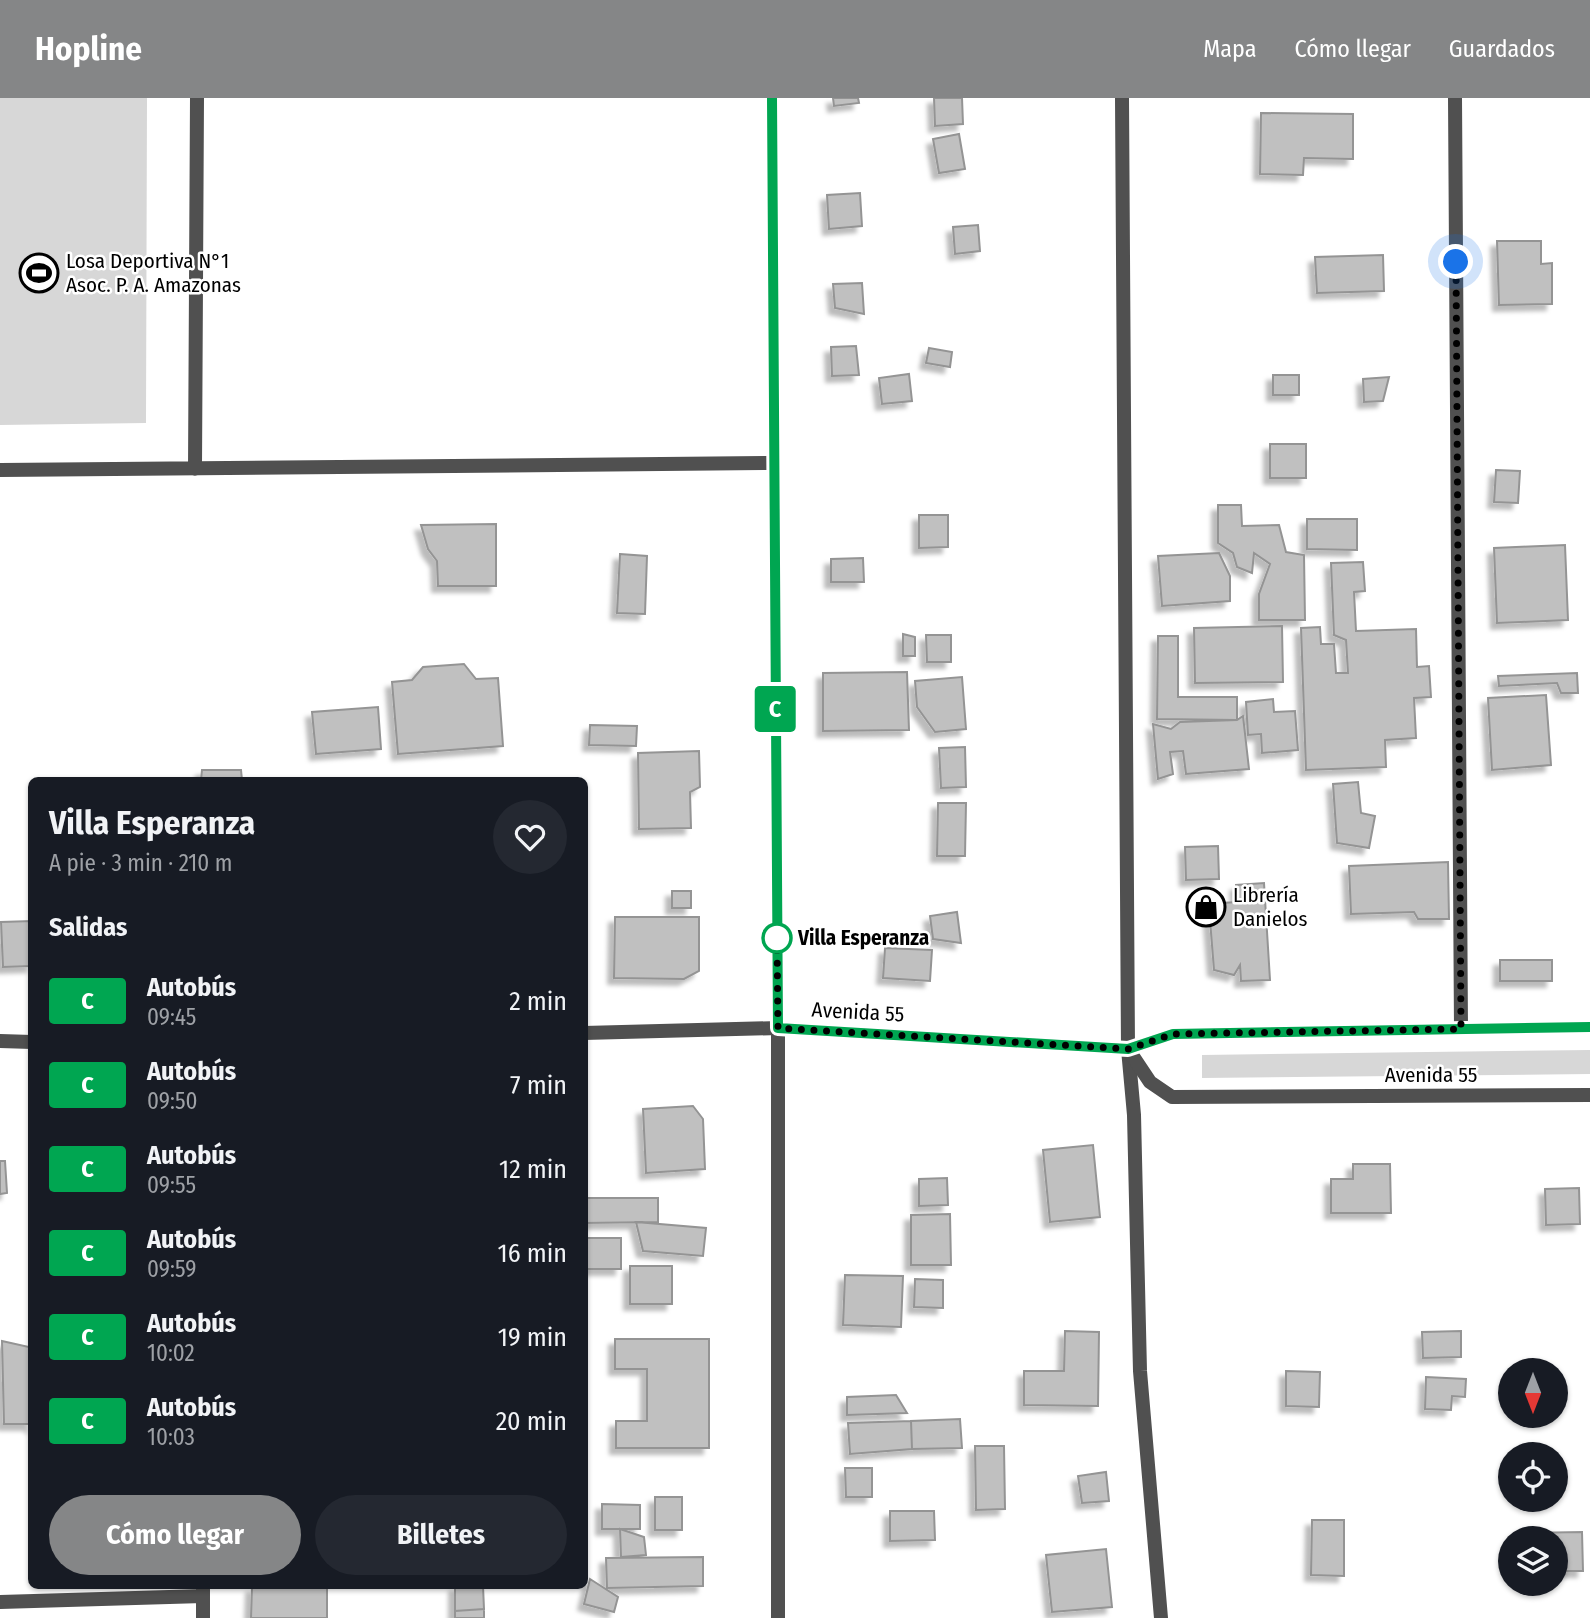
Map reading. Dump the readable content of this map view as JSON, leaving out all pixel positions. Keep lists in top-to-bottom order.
{
  "streets": {
    "street": ["Avenida 55"]
  },
  "places": {
    "sports": ["Losa Deportiva N°1 Asoc. P. A. Amazonas"],
    "shop": ["Librería Danielos"],
    "other": ["Villa Esperanza"]
  },
  "lines": ["bus line C"],
  "north": "bottom",
  "page": {
    "header": "Hopline",
    "nav": ["Mapa", "Cómo llegar", "Guardados"],
    "on_map": "C",
    "heading": [
      ["Villa Esperanza", "A pie · 3 min · 210 m"],
      "Salidas"
    ],
    "list": [
      {
        "mark": "C",
        "name": "Autobús",
        "note": "09:45",
        "value": "2 min"
      },
      {
        "mark": "C",
        "name": "Autobús",
        "note": "09:50",
        "value": "7 min"
      },
      {
        "mark": "C",
        "name": "Autobús",
        "note": "09:55",
        "value": "12 min"
      },
      {
        "mark": "C",
        "name": "Autobús",
        "note": "09:59",
        "value": "16 min"
      },
      {
        "mark": "C",
        "name": "Autobús",
        "note": "10:02",
        "value": "19 min"
      },
      {
        "mark": "C",
        "name": "Autobús",
        "note": "10:03",
        "value": "20 min"
      }
    ],
    "buttons": ["Cómo llegar", "Billetes"]
  }
}
